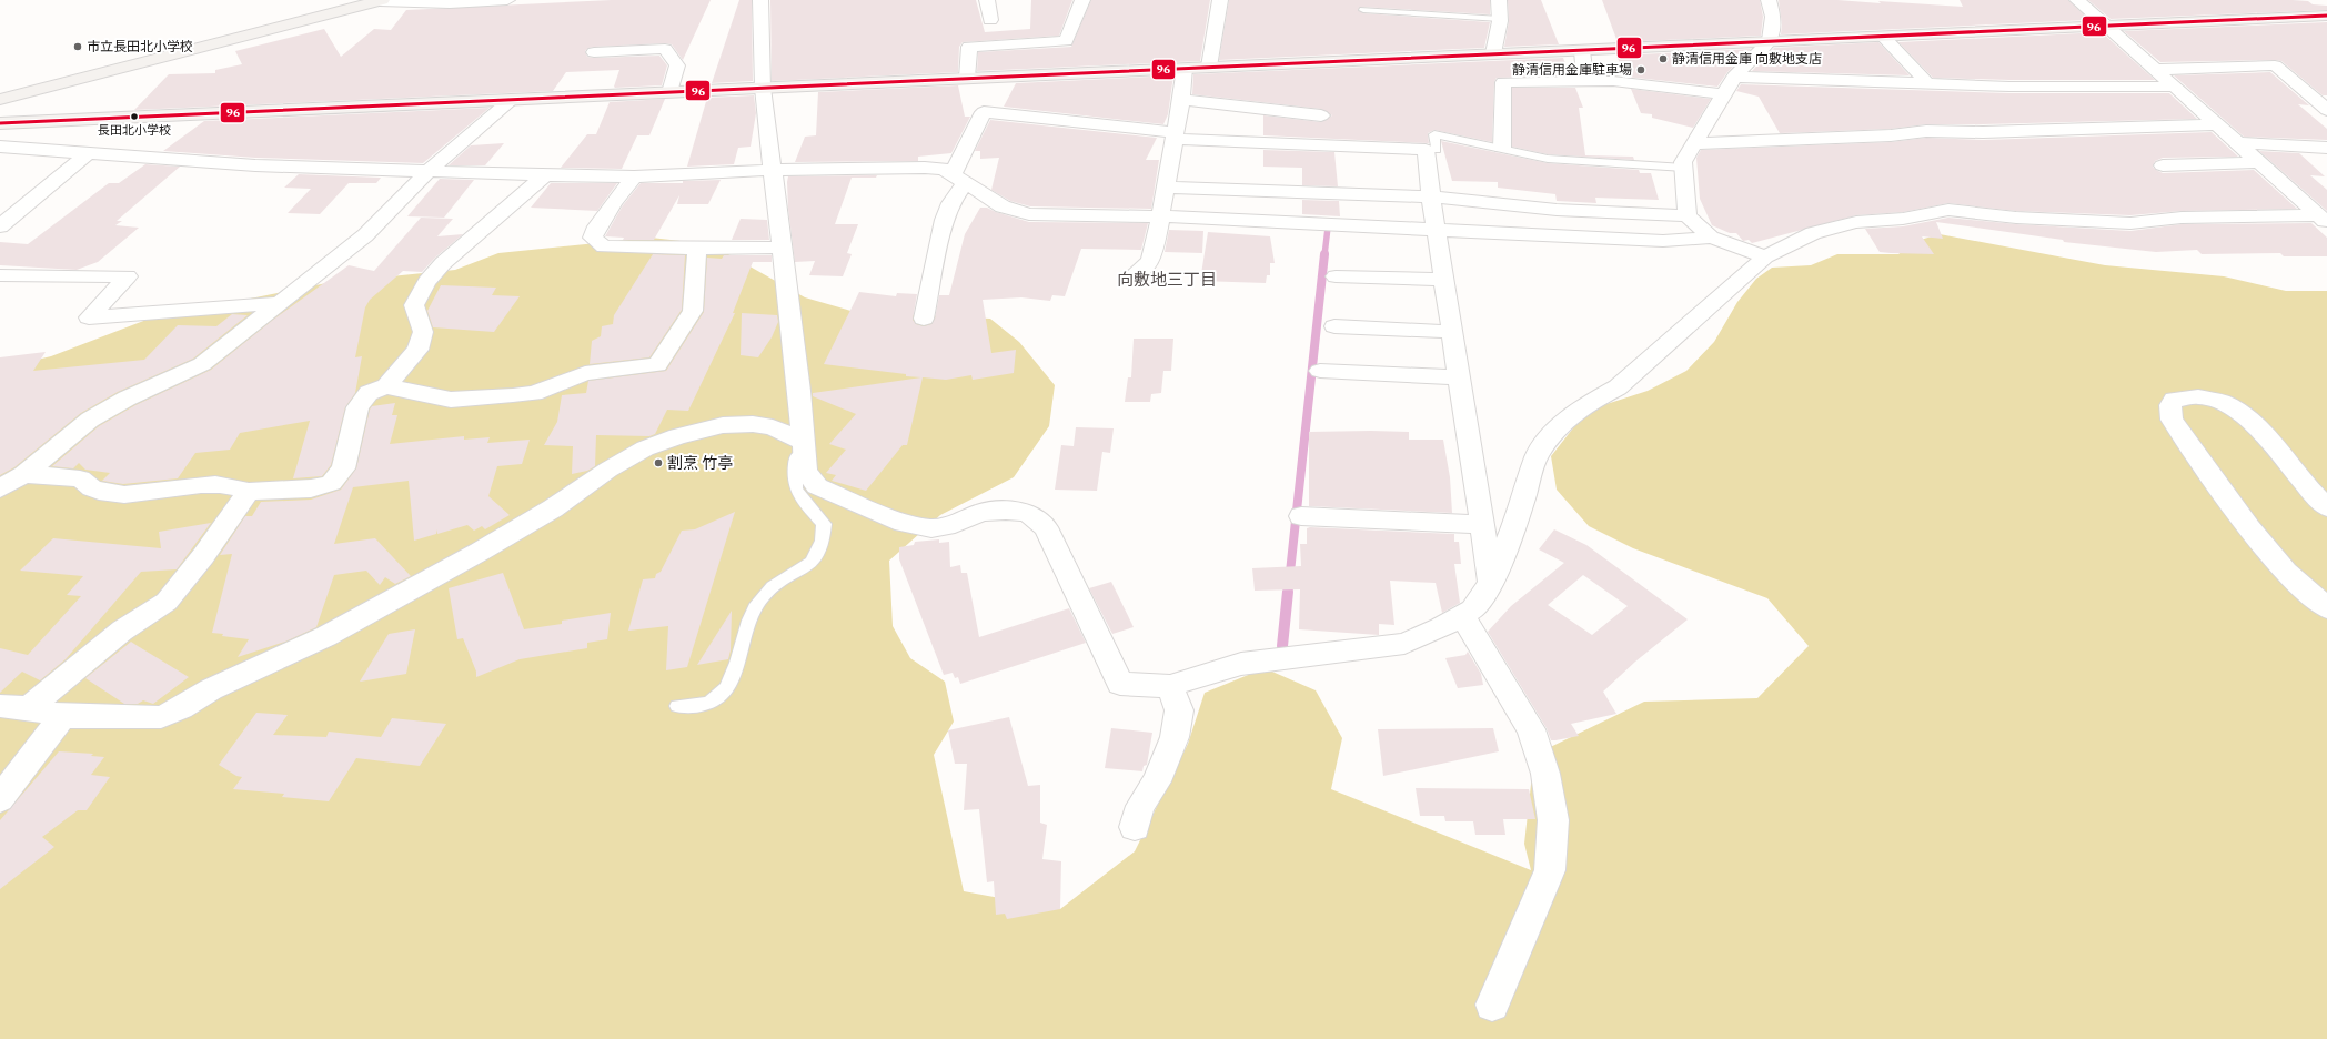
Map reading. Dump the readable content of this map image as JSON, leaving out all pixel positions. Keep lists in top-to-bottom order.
{
  "districts": ["向敷地三丁目"],
  "places": [
    "市立長田北小学校",
    "静清信用金庫 向敷地支店",
    "静清信用金庫駐車場",
    "長田北小学校",
    "割烹 竹亭"
  ],
  "lines": ["transit line 96"]
}
